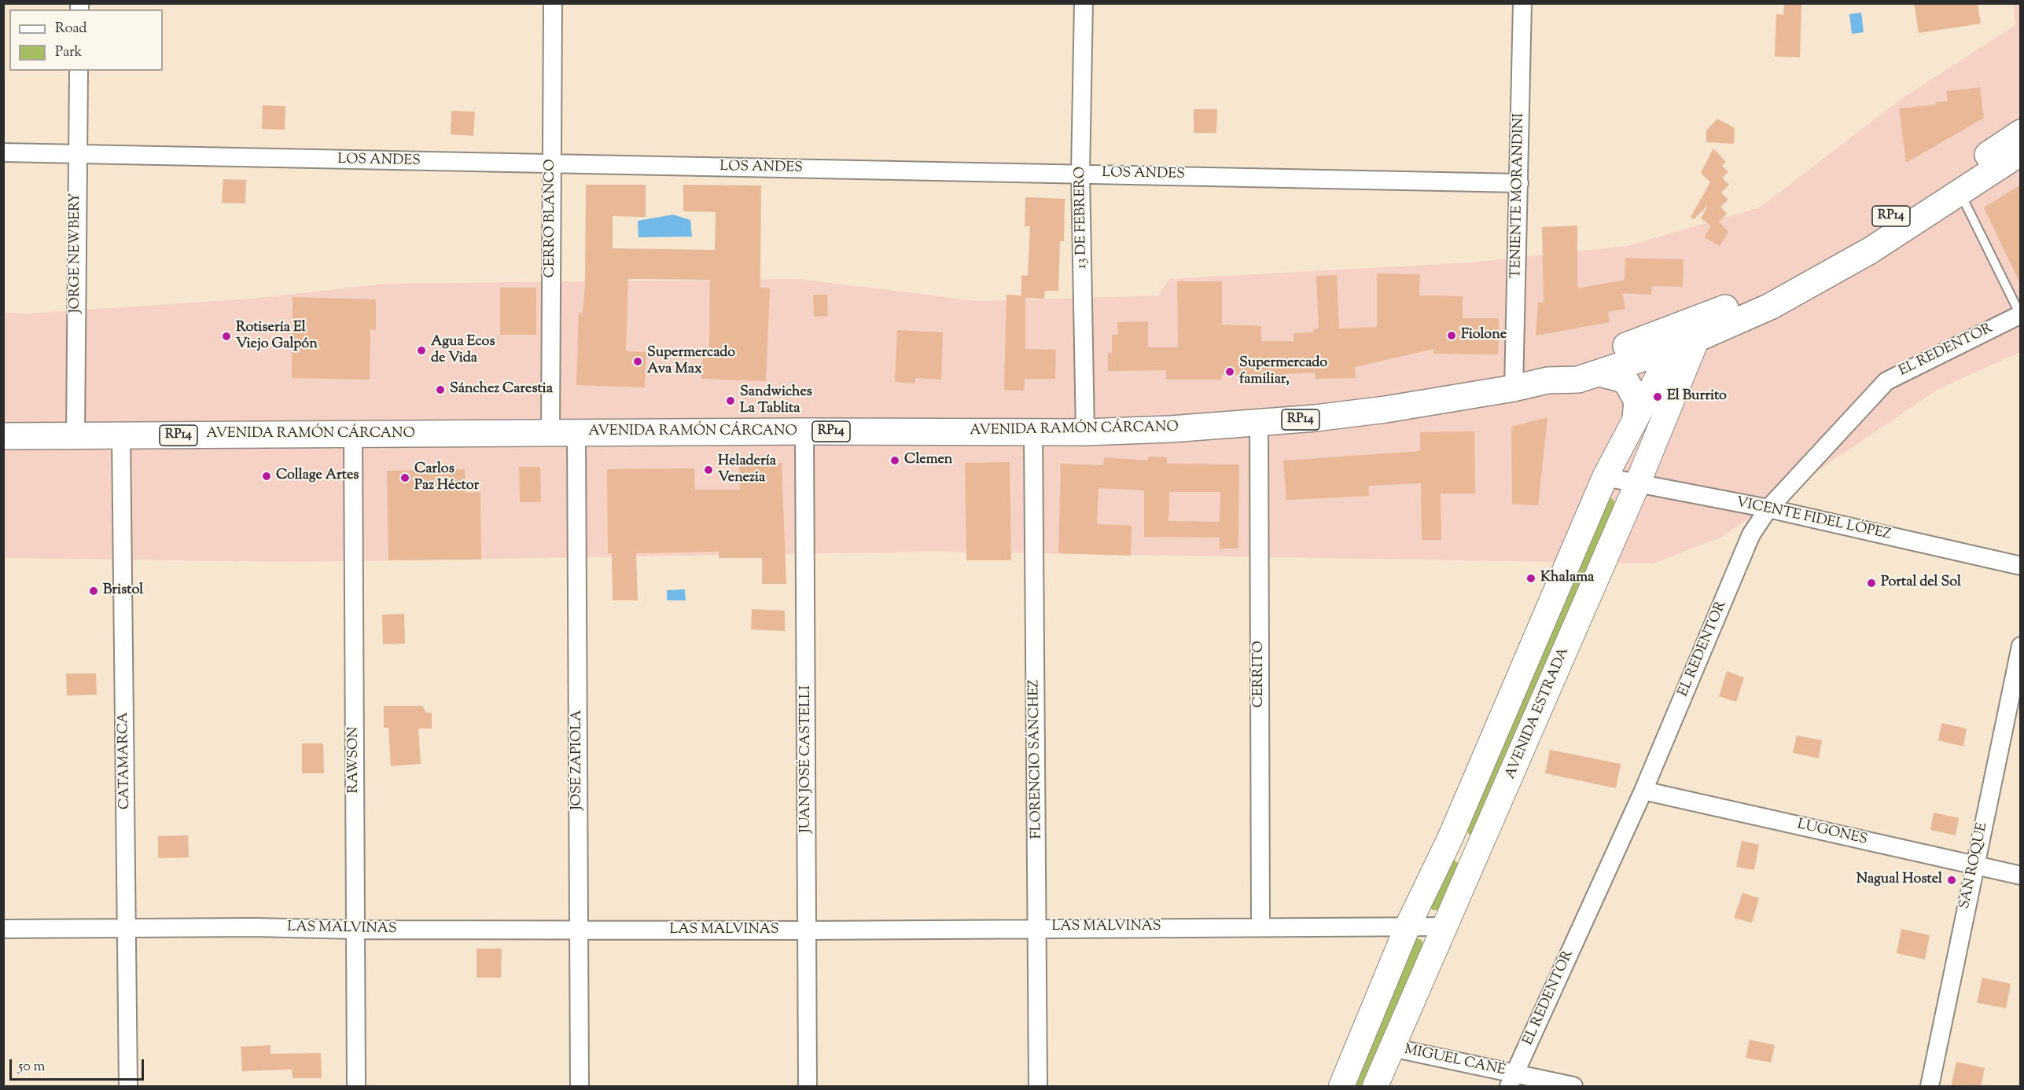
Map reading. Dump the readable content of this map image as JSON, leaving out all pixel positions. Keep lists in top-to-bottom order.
{
  "streets": {
    "main road": ["RP14", "AVENIDA RAMÓN CÁRCANO", "AVENIDA ESTRADA"],
    "street": [
      "LOS ANDES",
      "TENIENTE MORANDINI",
      "13 DE FEBRERO",
      "CERRO BLANCO",
      "JORGE NEWBERY",
      "EL REDENTOR",
      "VICENTE FIDEL LÓPEZ",
      "CERRITO",
      "JUAN JOSÉ CASTELLI",
      "FLORENCIO SÁNCHEZ",
      "RAWSON",
      "JOSÉ ZAPIOLA",
      "CATAMARCA",
      "LUGONES",
      "SAN ROQUE",
      "LAS MALVINAS",
      "MIGUEL CANÉ"
    ]
  },
  "crossings": [
    ["LOS ANDES", "TENIENTE MORANDINI"],
    ["LOS ANDES", "13 DE FEBRERO"],
    ["LOS ANDES", "CERRO BLANCO"],
    ["LOS ANDES", "JORGE NEWBERY"],
    ["TENIENTE MORANDINI", "AVENIDA RAMÓN CÁRCANO"],
    ["13 DE FEBRERO", "AVENIDA RAMÓN CÁRCANO"],
    ["CERRO BLANCO", "AVENIDA RAMÓN CÁRCANO"],
    ["JORGE NEWBERY", "AVENIDA RAMÓN CÁRCANO"],
    ["EL REDENTOR", "VICENTE FIDEL LÓPEZ"],
    ["EL REDENTOR", "LUGONES"],
    ["EL REDENTOR", "MIGUEL CANÉ"],
    ["AVENIDA RAMÓN CÁRCANO", "CERRITO"],
    ["AVENIDA RAMÓN CÁRCANO", "AVENIDA ESTRADA"],
    ["AVENIDA RAMÓN CÁRCANO", "JUAN JOSÉ CASTELLI"],
    ["AVENIDA RAMÓN CÁRCANO", "FLORENCIO SÁNCHEZ"],
    ["AVENIDA RAMÓN CÁRCANO", "RAWSON"],
    ["AVENIDA RAMÓN CÁRCANO", "JOSÉ ZAPIOLA"],
    ["AVENIDA RAMÓN CÁRCANO", "CATAMARCA"],
    ["VICENTE FIDEL LÓPEZ", "AVENIDA ESTRADA"],
    ["CERRITO", "LAS MALVINAS"],
    ["AVENIDA ESTRADA", "LAS MALVINAS"],
    ["AVENIDA ESTRADA", "MIGUEL CANÉ"],
    ["JUAN JOSÉ CASTELLI", "LAS MALVINAS"],
    ["FLORENCIO SÁNCHEZ", "LAS MALVINAS"],
    ["RAWSON", "LAS MALVINAS"],
    ["JOSÉ ZAPIOLA", "LAS MALVINAS"],
    ["CATAMARCA", "LAS MALVINAS"],
    ["LUGONES", "SAN ROQUE"]
  ],
  "places": [
    "Fiolone",
    "Rotisería El Viejo Galpón",
    "Agua Ecos de Vida",
    "Supermercado Ava Max",
    "Supermercado familiar,",
    "Sánchez Carestia",
    "El Burrito",
    "Sandwiches La Tablita",
    "Clemen",
    "Heladería Venezia",
    "Collage Artes",
    "Carlos Paz Héctor",
    "Khalama",
    "Portal del Sol",
    "Bristol",
    "Nagual Hostel"
  ],
  "legend": ["Road", "Park"],
  "scale_bar": "50 m"
}
